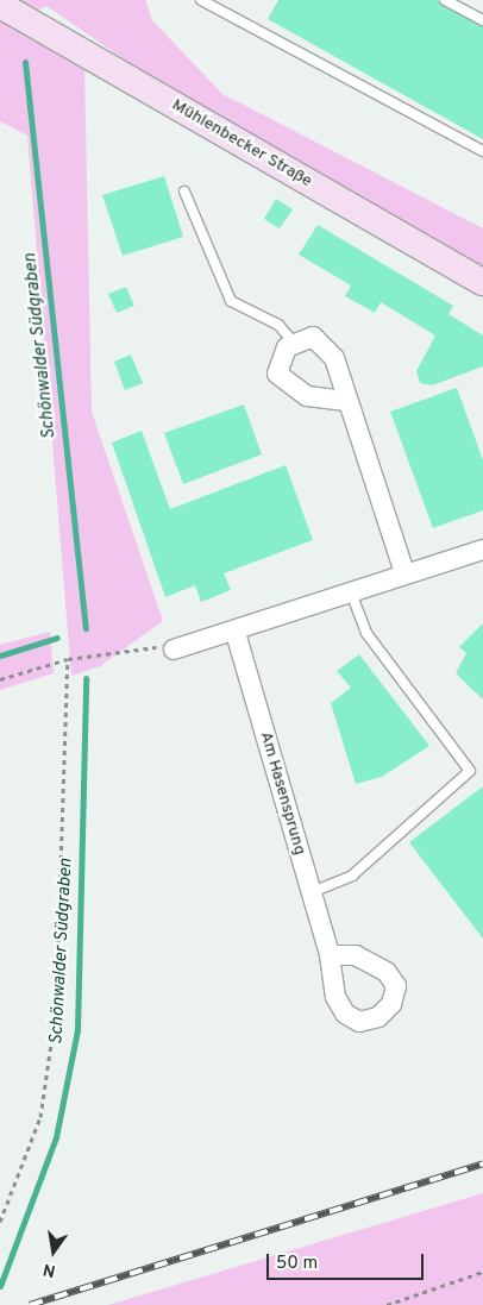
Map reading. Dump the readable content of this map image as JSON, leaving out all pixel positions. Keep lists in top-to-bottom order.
{
  "streets": {
    "main road": ["Mühlenbecker Straße"],
    "street": ["Am Hasensprung"]
  },
  "water": ["Schönwalder Südgraben"],
  "scale_bar": "50 m",
  "north": "bottom"
}
